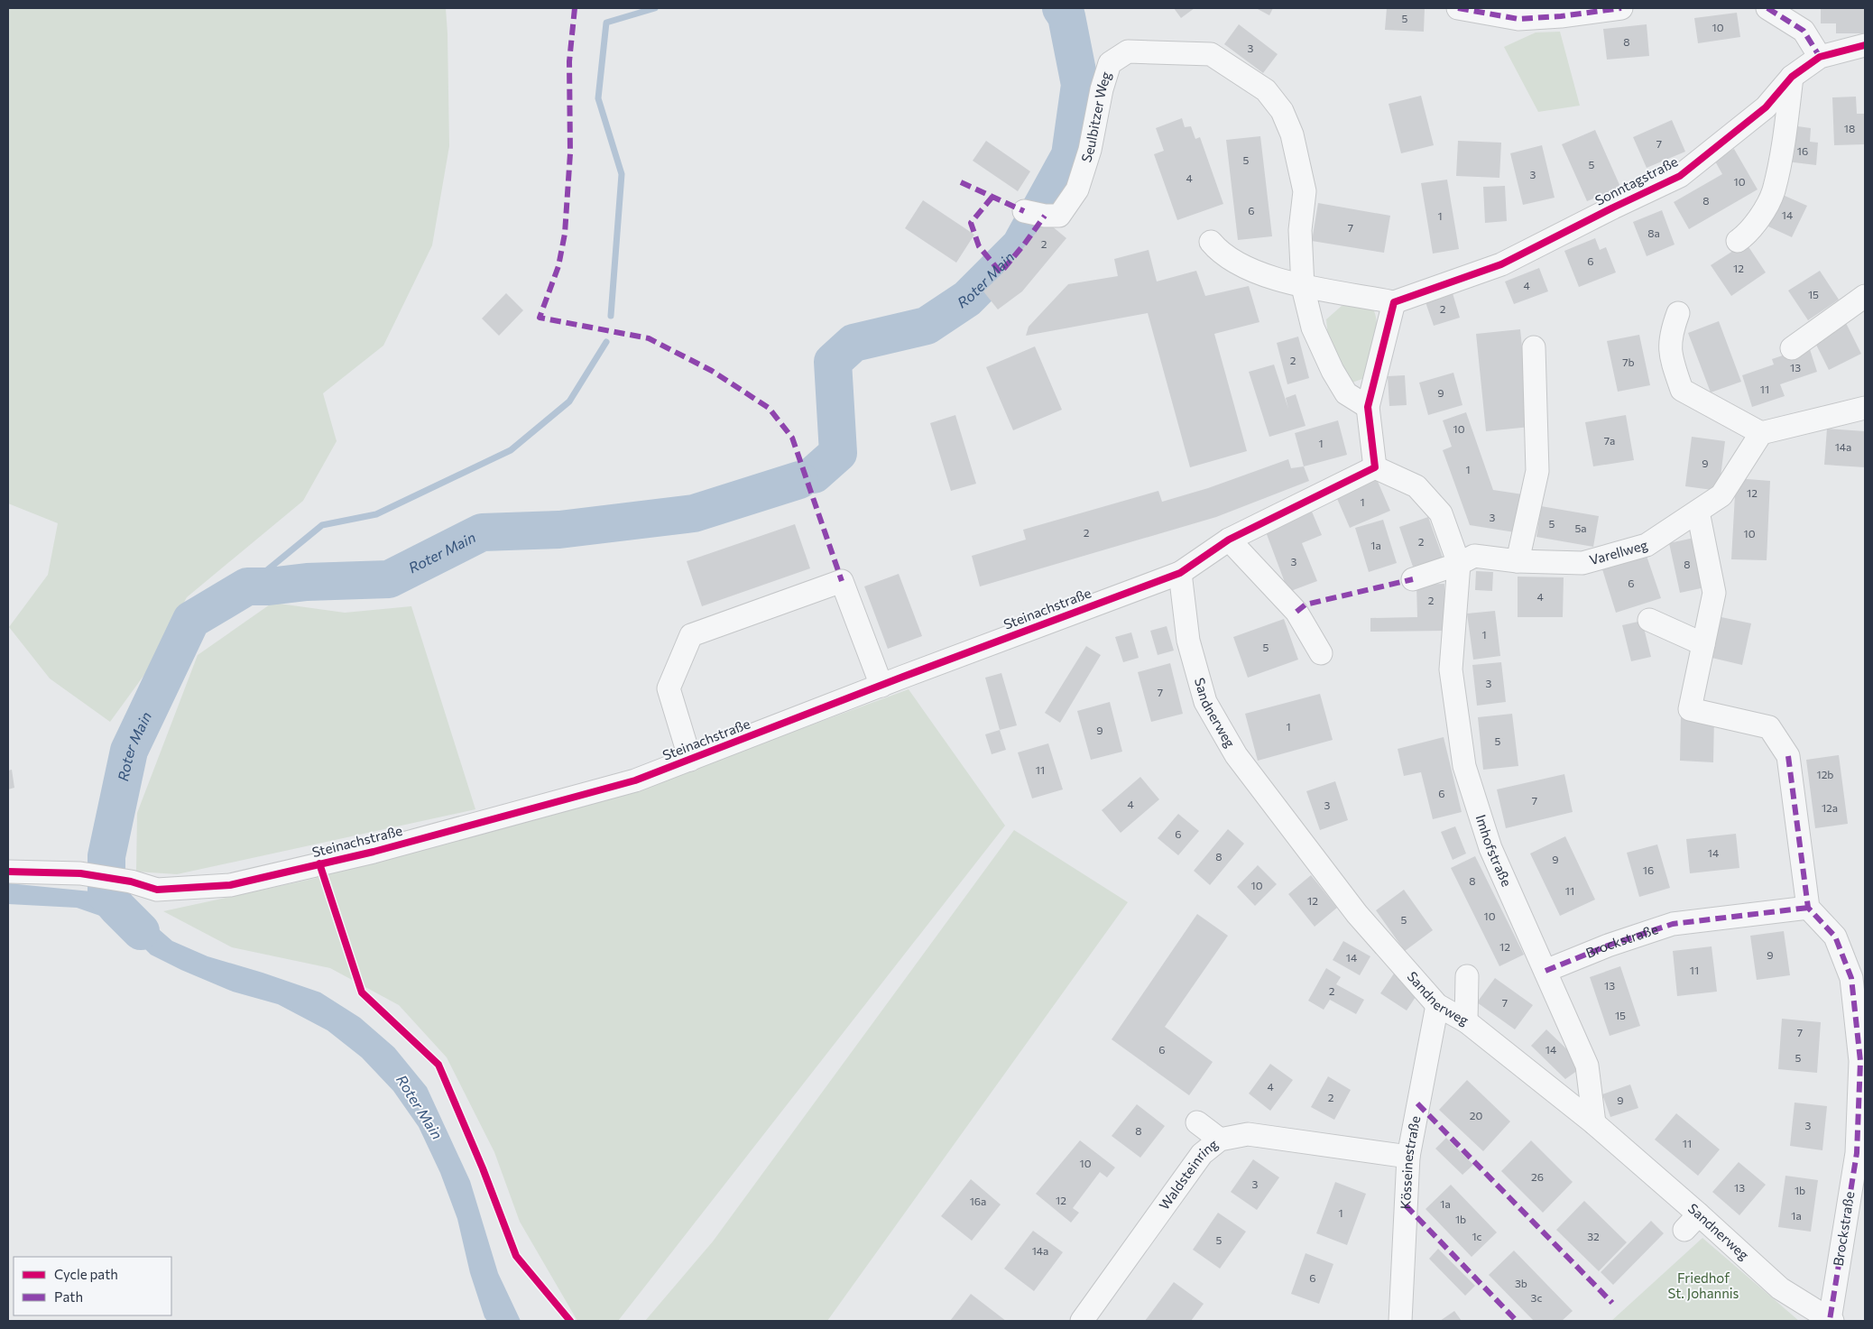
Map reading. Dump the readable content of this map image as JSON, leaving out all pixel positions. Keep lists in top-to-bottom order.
{
  "streets": {
    "street": [
      "Seulbitzer Weg",
      "Sonntagstraße",
      "Varellweg",
      "Steinachstraße",
      "Sandnerweg",
      "Imhofstraße",
      "Brockstraße",
      "Kösseinestraße",
      "Waldsteinring"
    ]
  },
  "crossings": [
    ["Varellweg", "Imhofstraße"],
    ["Steinachstraße", "Sandnerweg"],
    ["Sandnerweg", "Imhofstraße"],
    ["Sandnerweg", "Brockstraße"],
    ["Sandnerweg", "Kösseinestraße"],
    ["Imhofstraße", "Brockstraße"],
    ["Kösseinestraße", "Waldsteinring"]
  ],
  "water": ["Roter Main"],
  "parks": ["Friedhof St. Johannis"],
  "house_numbers": [
    "5",
    "10",
    "8",
    "3",
    "18",
    "7",
    "16",
    "5",
    "5",
    "3",
    "4",
    "10",
    "8",
    "6",
    "14",
    "1",
    "7",
    "8a",
    "2",
    "6",
    "12",
    "4",
    "15",
    "2",
    "2",
    "7b",
    "13",
    "11",
    "9",
    "10",
    "7a",
    "1",
    "14a",
    "9",
    "1",
    "12",
    "1",
    "3",
    "5",
    "5a",
    "2",
    "10",
    "2",
    "1a",
    "3",
    "8",
    "6",
    "4",
    "2",
    "1",
    "5",
    "3",
    "7",
    "1",
    "9",
    "5",
    "11",
    "12b",
    "6",
    "7",
    "4",
    "3",
    "12a",
    "6",
    "14",
    "8",
    "9",
    "16",
    "8",
    "10",
    "11",
    "12",
    "10",
    "5",
    "12",
    "9",
    "14",
    "11",
    "13",
    "2",
    "7",
    "15",
    "7",
    "6",
    "14",
    "5",
    "4",
    "2",
    "9",
    "20",
    "3",
    "8",
    "11",
    "10",
    "26",
    "3",
    "13",
    "1b",
    "12",
    "16a",
    "1a",
    "1",
    "1a",
    "1b",
    "1c",
    "32",
    "5",
    "14a",
    "6",
    "3b",
    "3c"
  ],
  "legend": ["Cycle path", "Path"]
}
